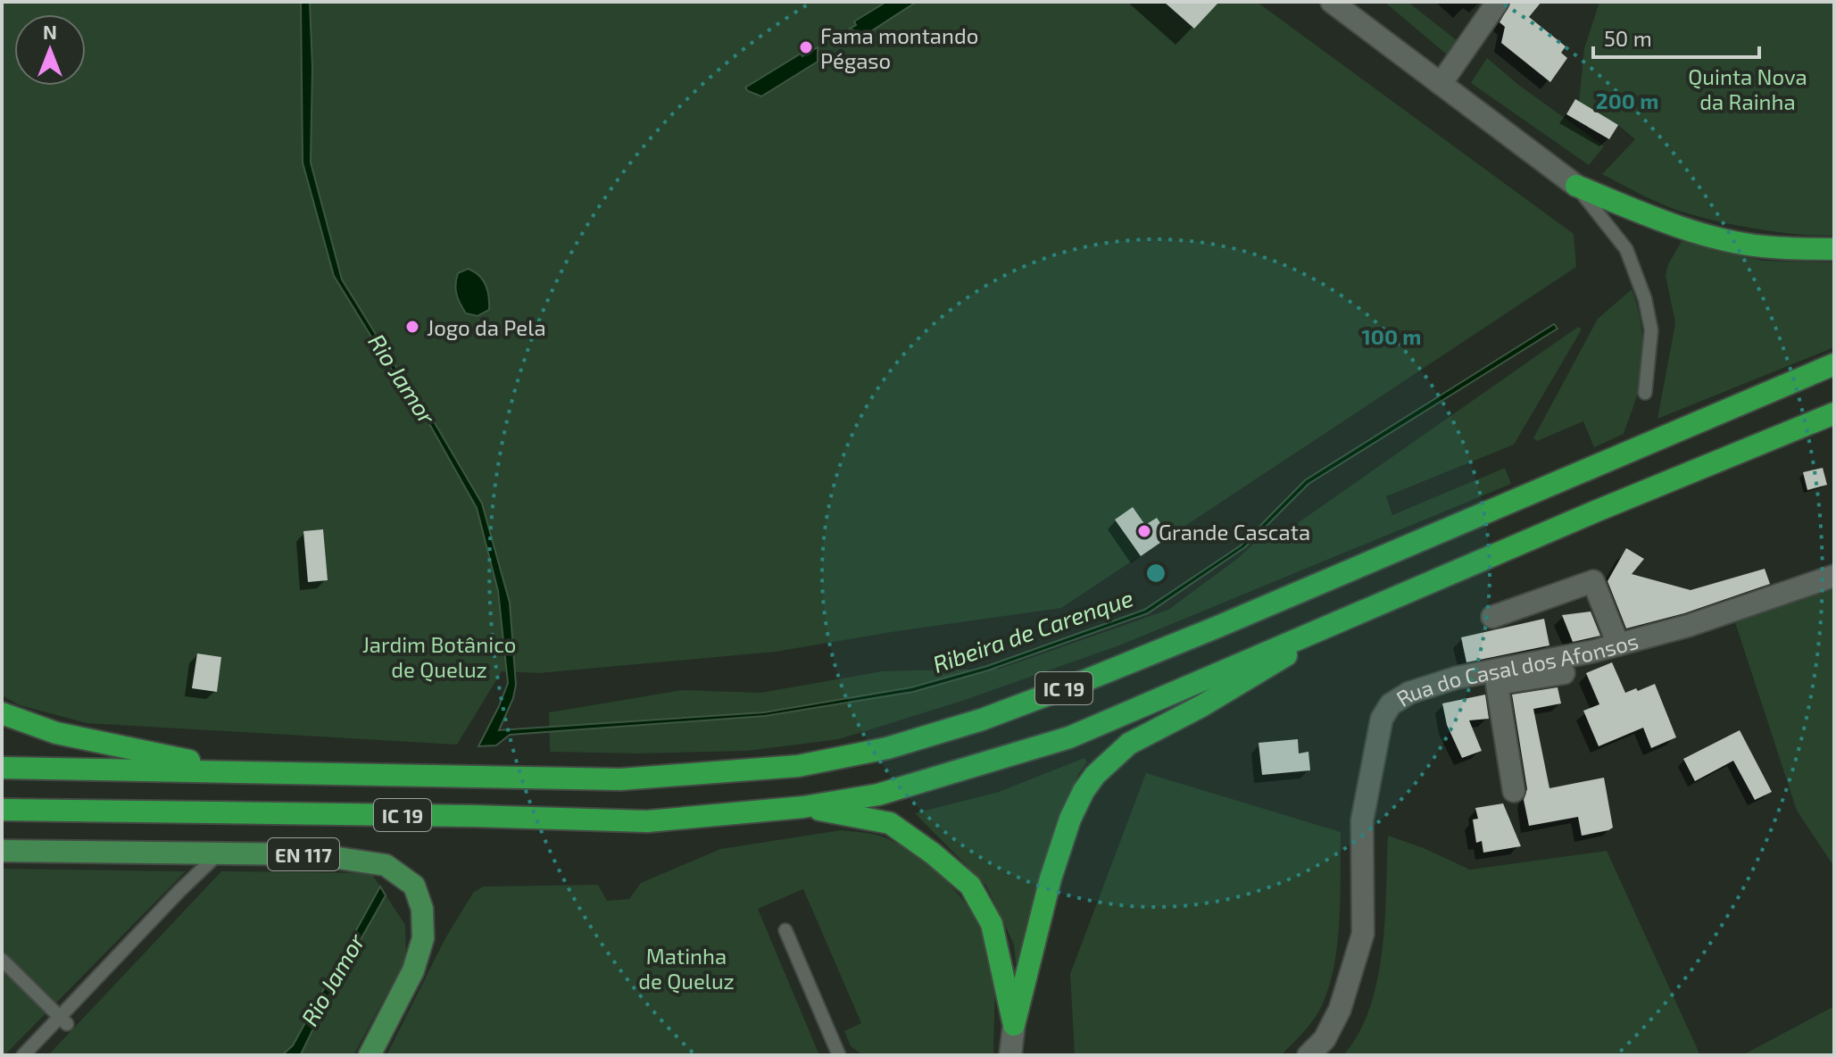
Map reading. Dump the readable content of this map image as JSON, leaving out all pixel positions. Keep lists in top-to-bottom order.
{
  "streets": {
    "highway": ["IC 19"],
    "main road": ["EN 117"],
    "street": ["Rua do Casal dos Afonsos"]
  },
  "water": ["Rio Jamor", "Ribeira de Carenque"],
  "parks": ["Quinta Nova da Rainha", "Jardim Botânico de Queluz", "Matinha de Queluz"],
  "places": ["Fama montando Pégaso", "Jogo da Pela", "Grande Cascata"],
  "scale_bar": "50 m",
  "north": "top",
  "rings": ["200 m", "100 m"]
}
